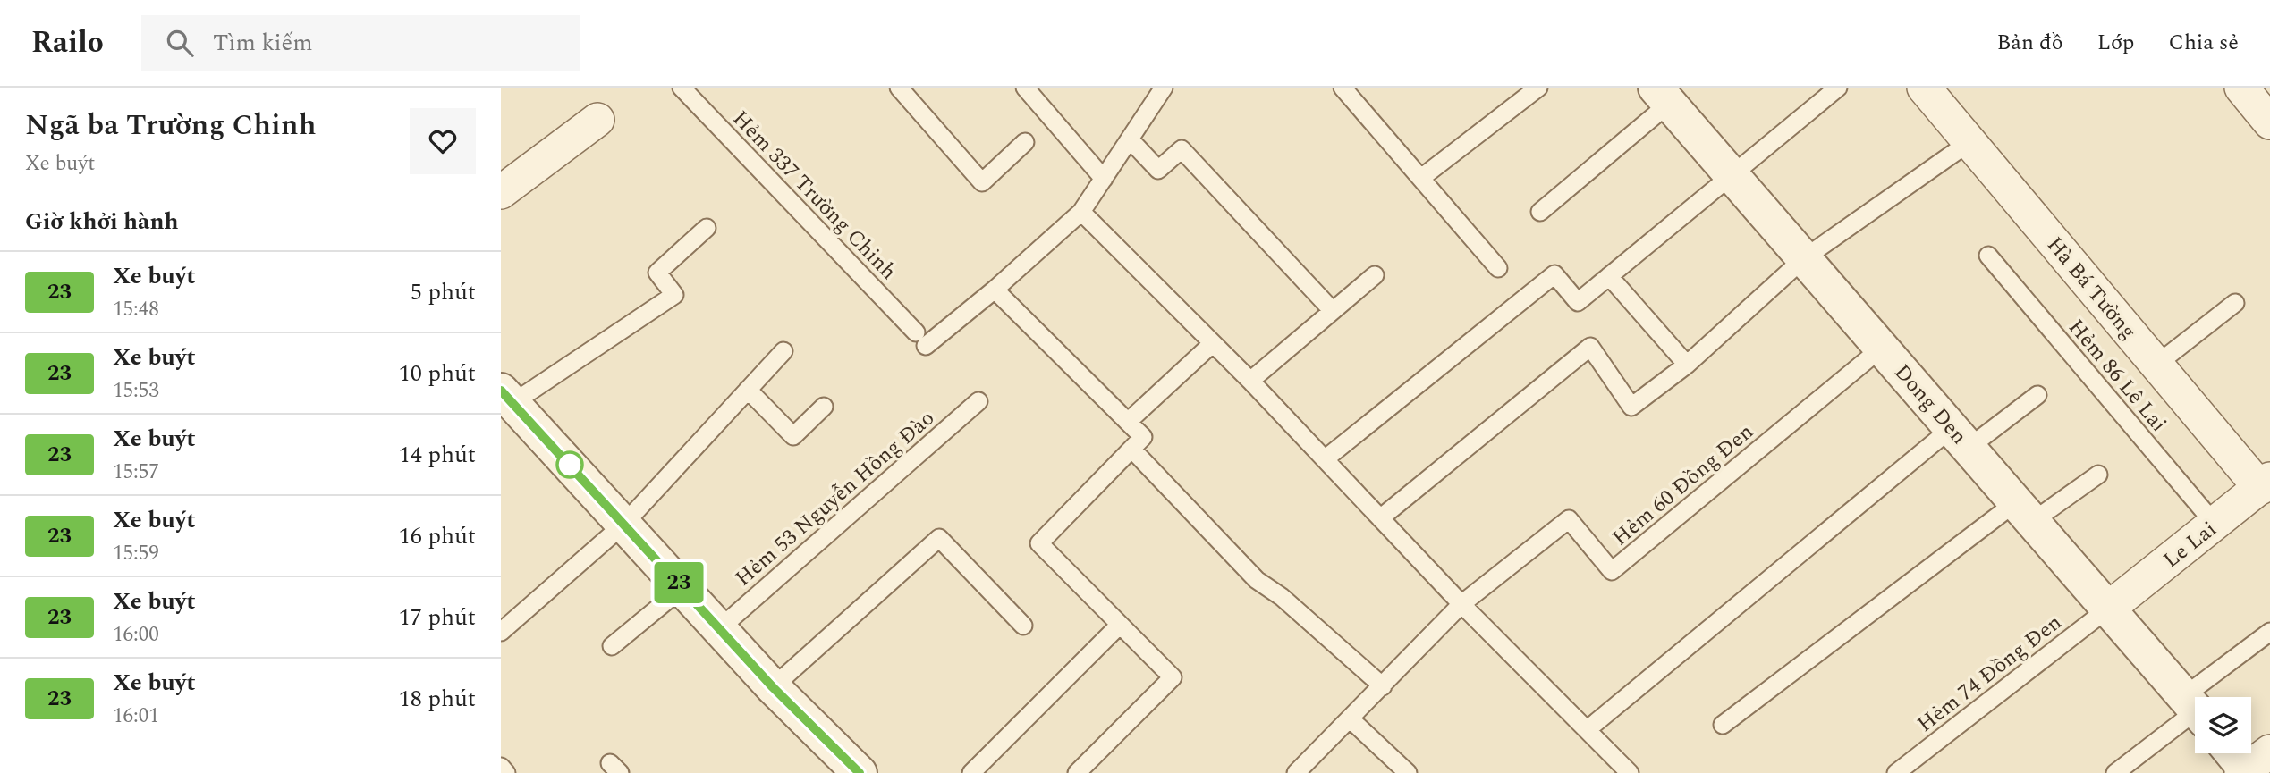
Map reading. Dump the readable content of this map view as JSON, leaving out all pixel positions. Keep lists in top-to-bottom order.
{
  "streets": {
    "street": ["Hà Bá Tường", "Dong Den", "Le Lai"],
    "lane": [
      "Hẻm 337 Trường Chinh",
      "Hẻm 86 Lê Lai",
      "Hẻm 60 Đồng Đen",
      "Hẻm 53 Nguyễn Hồng Đào",
      "Hẻm 74 Đồng Đen"
    ]
  },
  "crossings": [
    ["Hà Bá Tường", "Le Lai"],
    ["Hẻm 86 Lê Lai", "Le Lai"],
    ["Dong Den", "Hẻm 60 Đồng Đen"],
    ["Dong Den", "Le Lai"],
    ["Dong Den", "Hẻm 74 Đồng Đen"],
    ["Le Lai", "Hẻm 74 Đồng Đen"]
  ],
  "lines": ["bus line 23"],
  "page": {
    "header": "Railo",
    "search": "Tìm kiếm",
    "nav": ["Bản đồ", "Lớp", "Chia sẻ"],
    "heading": [
      ["Ngã ba Trường Chinh", "Xe buýt"],
      "Giờ khởi hành"
    ],
    "on_map": "23",
    "list": [
      {
        "mark": "23",
        "name": "Xe buýt",
        "note": "15:48",
        "value": "5 phút"
      },
      {
        "mark": "23",
        "name": "Xe buýt",
        "note": "15:53",
        "value": "10 phút"
      },
      {
        "mark": "23",
        "name": "Xe buýt",
        "note": "15:57",
        "value": "14 phút"
      },
      {
        "mark": "23",
        "name": "Xe buýt",
        "note": "15:59",
        "value": "16 phút"
      },
      {
        "mark": "23",
        "name": "Xe buýt",
        "note": "16:00",
        "value": "17 phút"
      },
      {
        "mark": "23",
        "name": "Xe buýt",
        "note": "16:01",
        "value": "18 phút"
      }
    ]
  }
}
